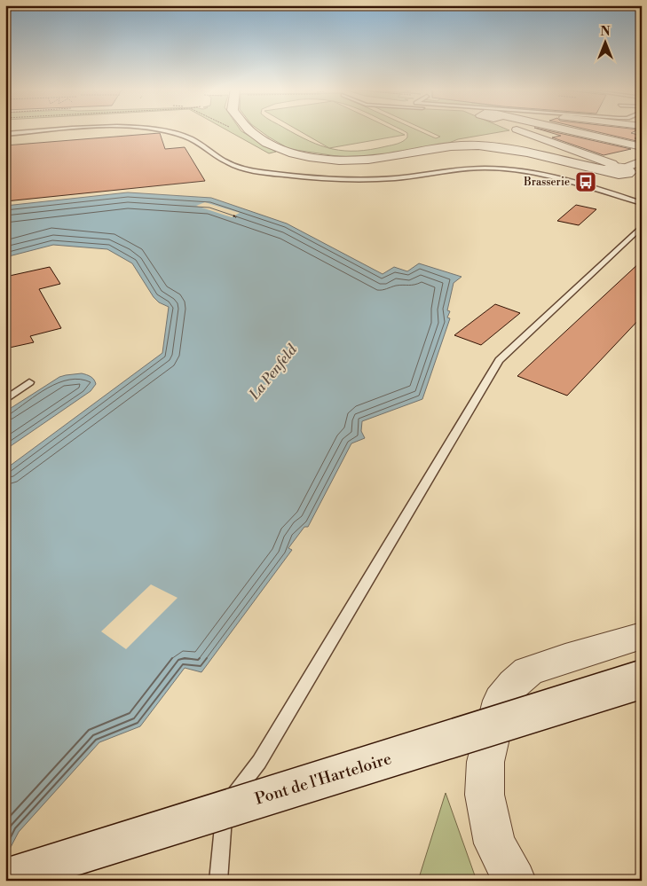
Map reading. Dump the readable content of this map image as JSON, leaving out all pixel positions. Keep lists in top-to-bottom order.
{
  "streets": {
    "street": ["Pont de l'Harteloire"]
  },
  "water": ["La Penfeld"],
  "places": {
    "bus stop": ["Brasserie"]
  },
  "north": "top"
}
